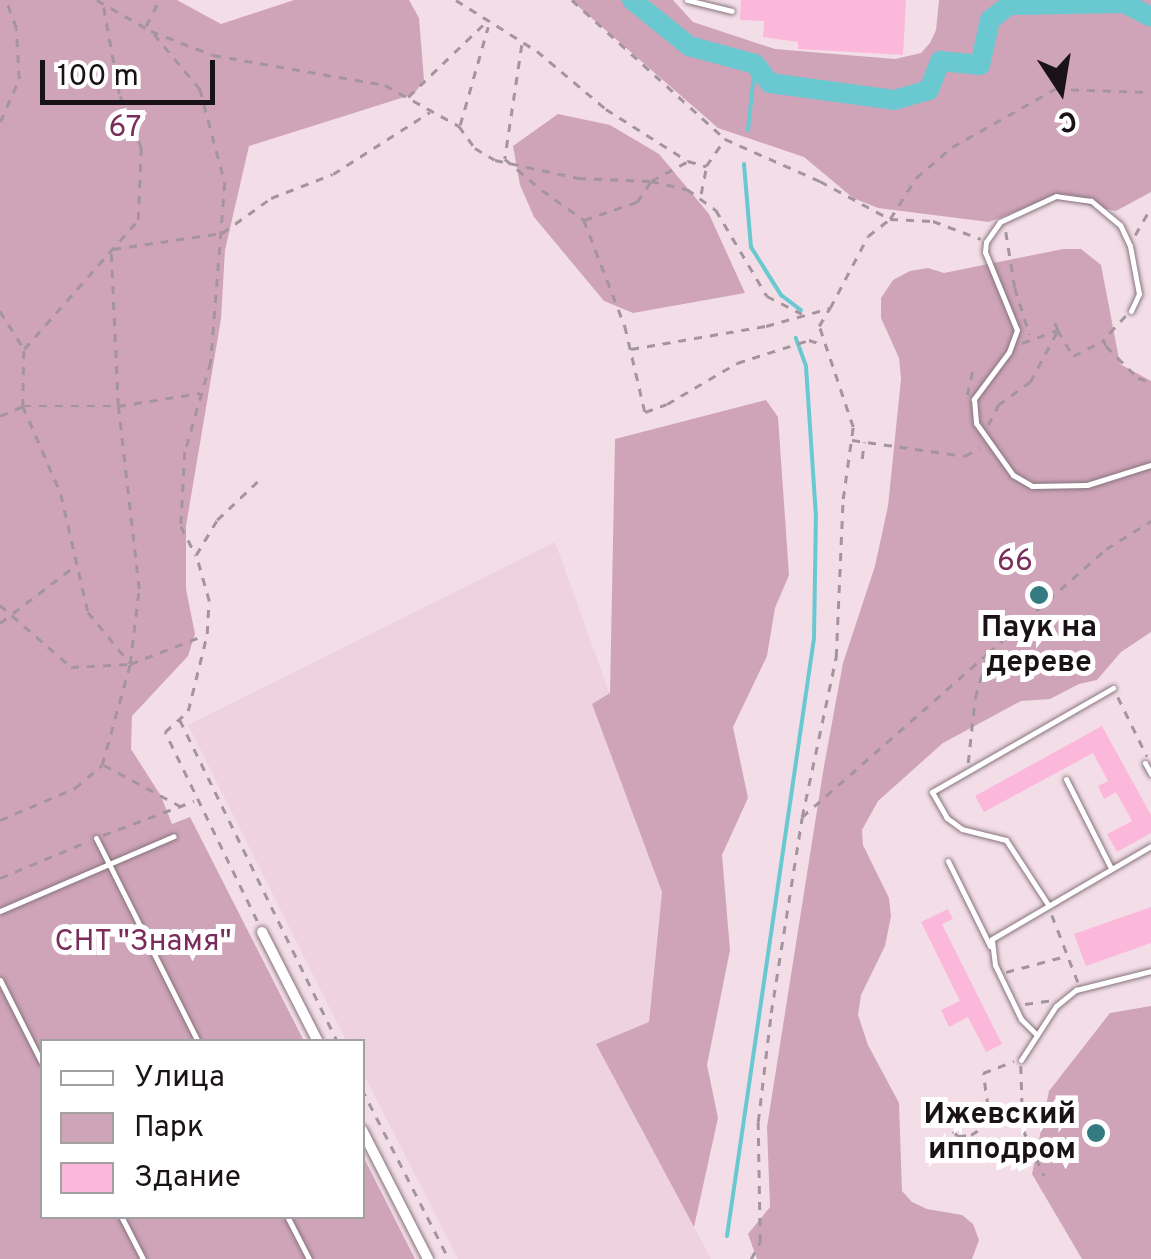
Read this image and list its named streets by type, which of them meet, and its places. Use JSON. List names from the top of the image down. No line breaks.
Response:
{"parks":["67","66","СНТ \"Знамя\""],"places":["Паук на дереве","Ижевский ипподром"],"legend":["Улица","Парк","Здание"],"scale_bar":"100 m","north":"bottom"}
